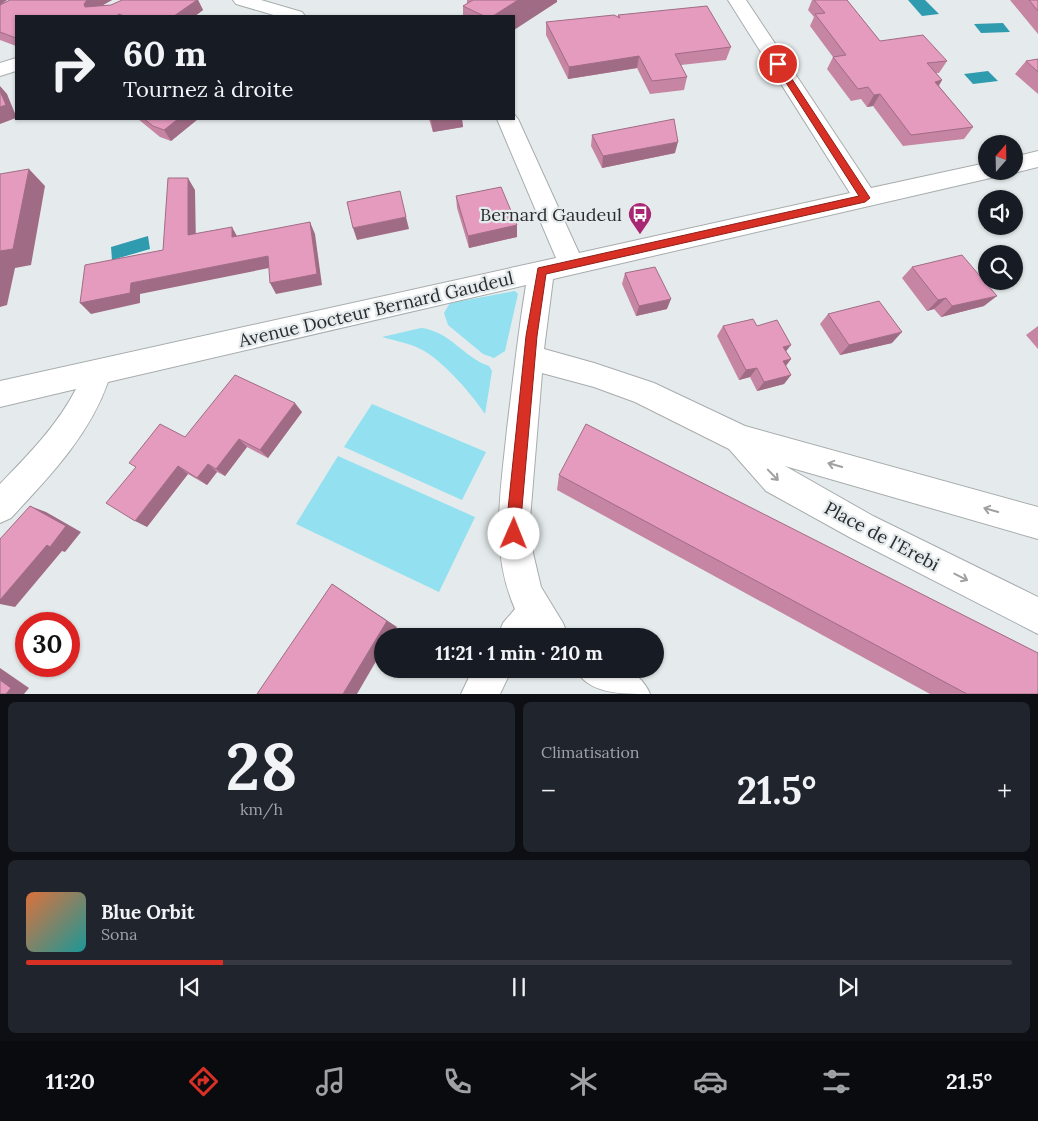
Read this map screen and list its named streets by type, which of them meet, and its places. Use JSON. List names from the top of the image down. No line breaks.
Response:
{"streets":{"street":["Avenue Docteur Bernard Gaudeul","Place de l'Erebi"]},"places":{"bus stop":["Bernard Gaudeul"]},"north":"top","page":{"turn":["60 m","Tournez à droite"],"limit":"30","trip":"11:21 · 1 min · 210 m","tile":[["28","km/h"],"Climatisation"],"heat":["−","21.5°","+"],"song":["Blue Orbit","Sona"],"tabs":["11:20","21.5°"]}}
